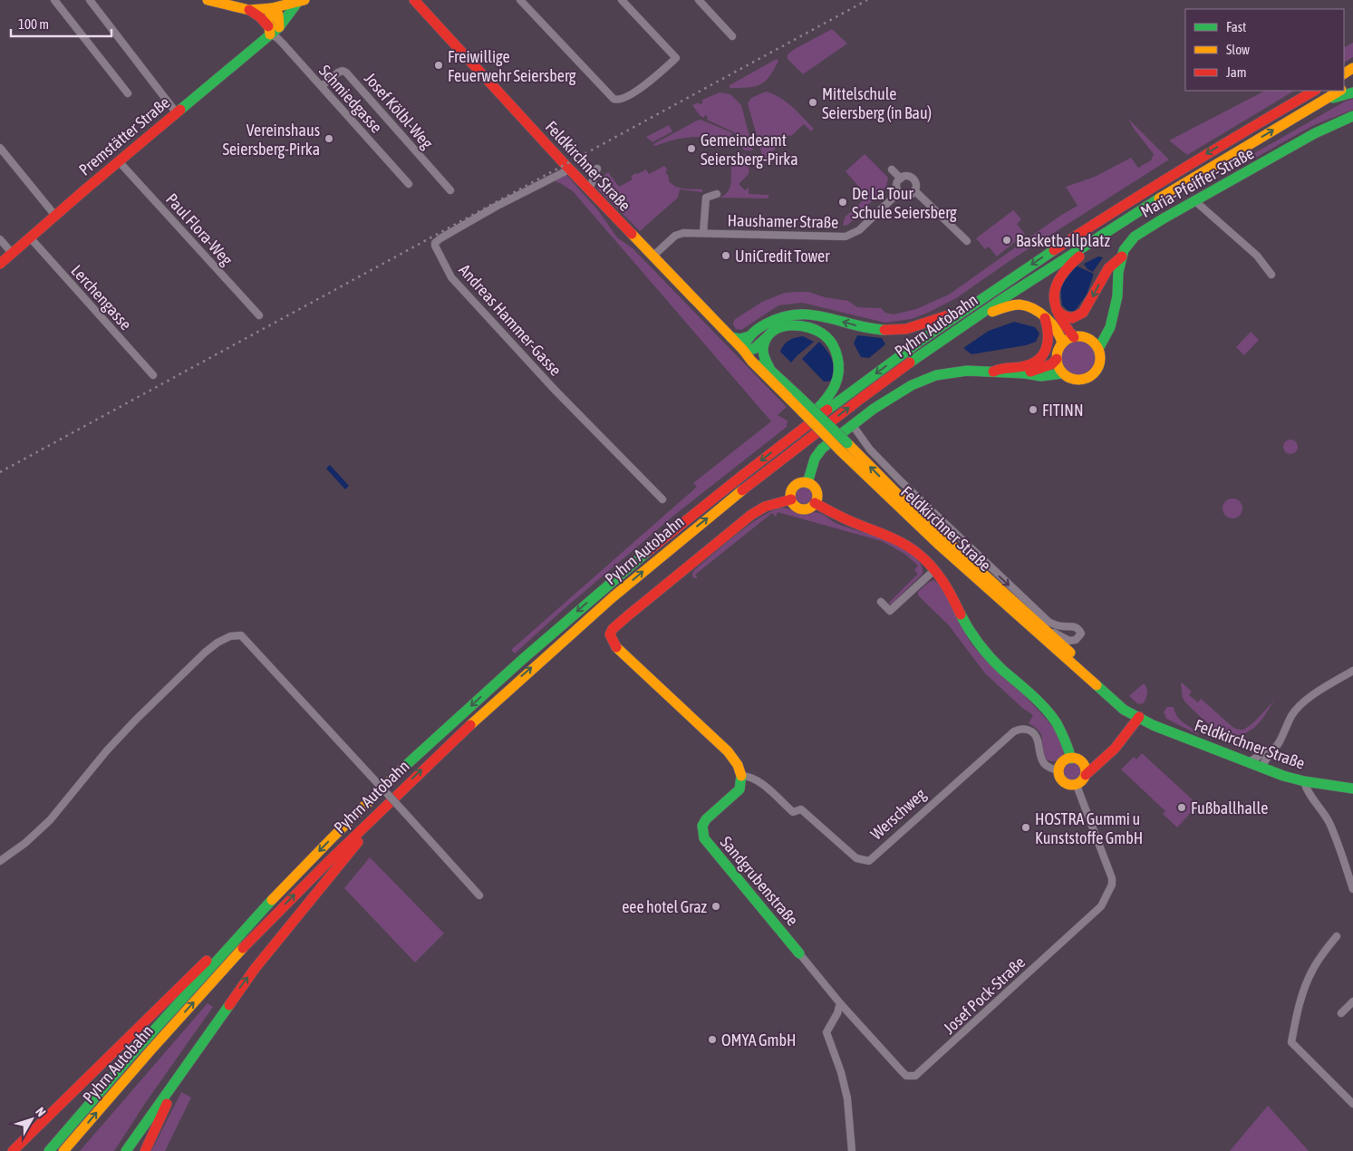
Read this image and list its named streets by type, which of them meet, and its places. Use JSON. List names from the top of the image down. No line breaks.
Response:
{"streets":{"main road":["Premstätter Straße","Feldkirchner Straße","Maria-Pfeiffer-Straße","Pyhrn Autobahn","Sandgrubenstraße"],"street":["Schmiedgasse","Josef Kölbl-Weg","Haushamer Straße","Paul Flora-Weg","Lerchengasse","Andreas Hammer-Gasse","Werschweg","Josef Pock-Straße"]},"crossings":[["Schmiedgasse","Josef Kölbl-Weg"],["Schmiedgasse","Premstätter Straße"],["Premstätter Straße","Paul Flora-Weg"],["Premstätter Straße","Lerchengasse"],["Feldkirchner Straße","Haushamer Straße"],["Feldkirchner Straße","Andreas Hammer-Gasse"],["Werschweg","Sandgrubenstraße"],["Werschweg","Josef Pock-Straße"],["Sandgrubenstraße","Josef Pock-Straße"]],"places":["Freiwillige Feuerwehr Seiersberg","Mittelschule Seiersberg (in Bau)","Vereinshaus Seiersberg-Pirka","Gemeindeamt Seiersberg-Pirka","De La Tour Schule Seiersberg","Basketballplatz","UniCredit Tower","FITINN","Fußballhalle","HOSTRA Gummi u Kunststoffe GmbH","eee hotel Graz","OMYA GmbH"],"legend":["Fast","Slow","Jam"],"scale_bar":"100 m","north":"top right"}
